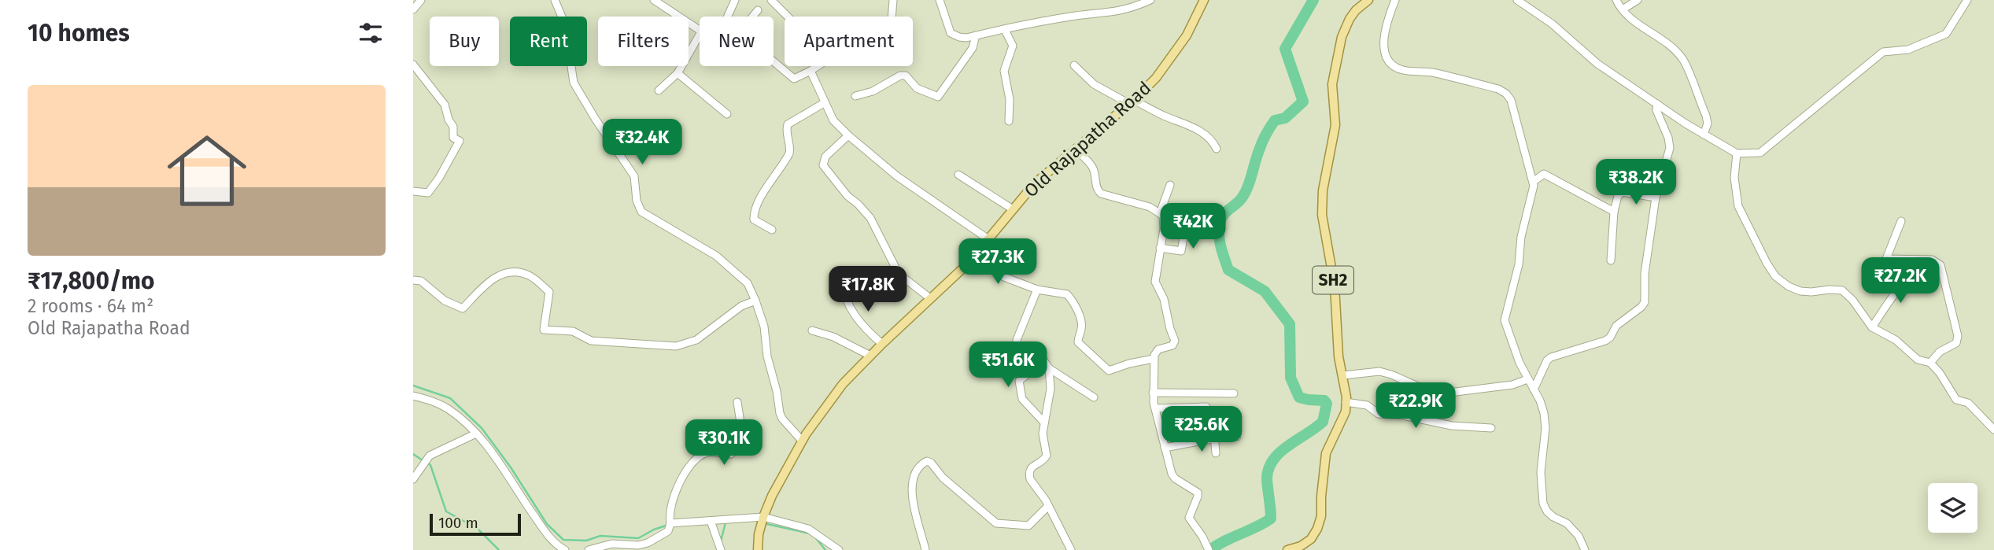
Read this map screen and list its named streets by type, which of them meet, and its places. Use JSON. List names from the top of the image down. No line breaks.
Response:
{"streets":{"main road":["Old Rajapatha Road","SH2"]},"scale_bar":"100 m","page":{"heading":"10 homes","chip":["Buy","Rent","Filters","New","Apartment"],"list":[{"name":"₹17,800/mo","note":"2 rooms · 64 m² · Old Rajapatha Road"}],"price":["₹32.4K","₹38.2K","₹42K","₹27.3K","₹27.2K","₹17.8K","₹51.6K","₹22.9K","₹25.6K","₹30.1K"],"scale":"100 m"}}
